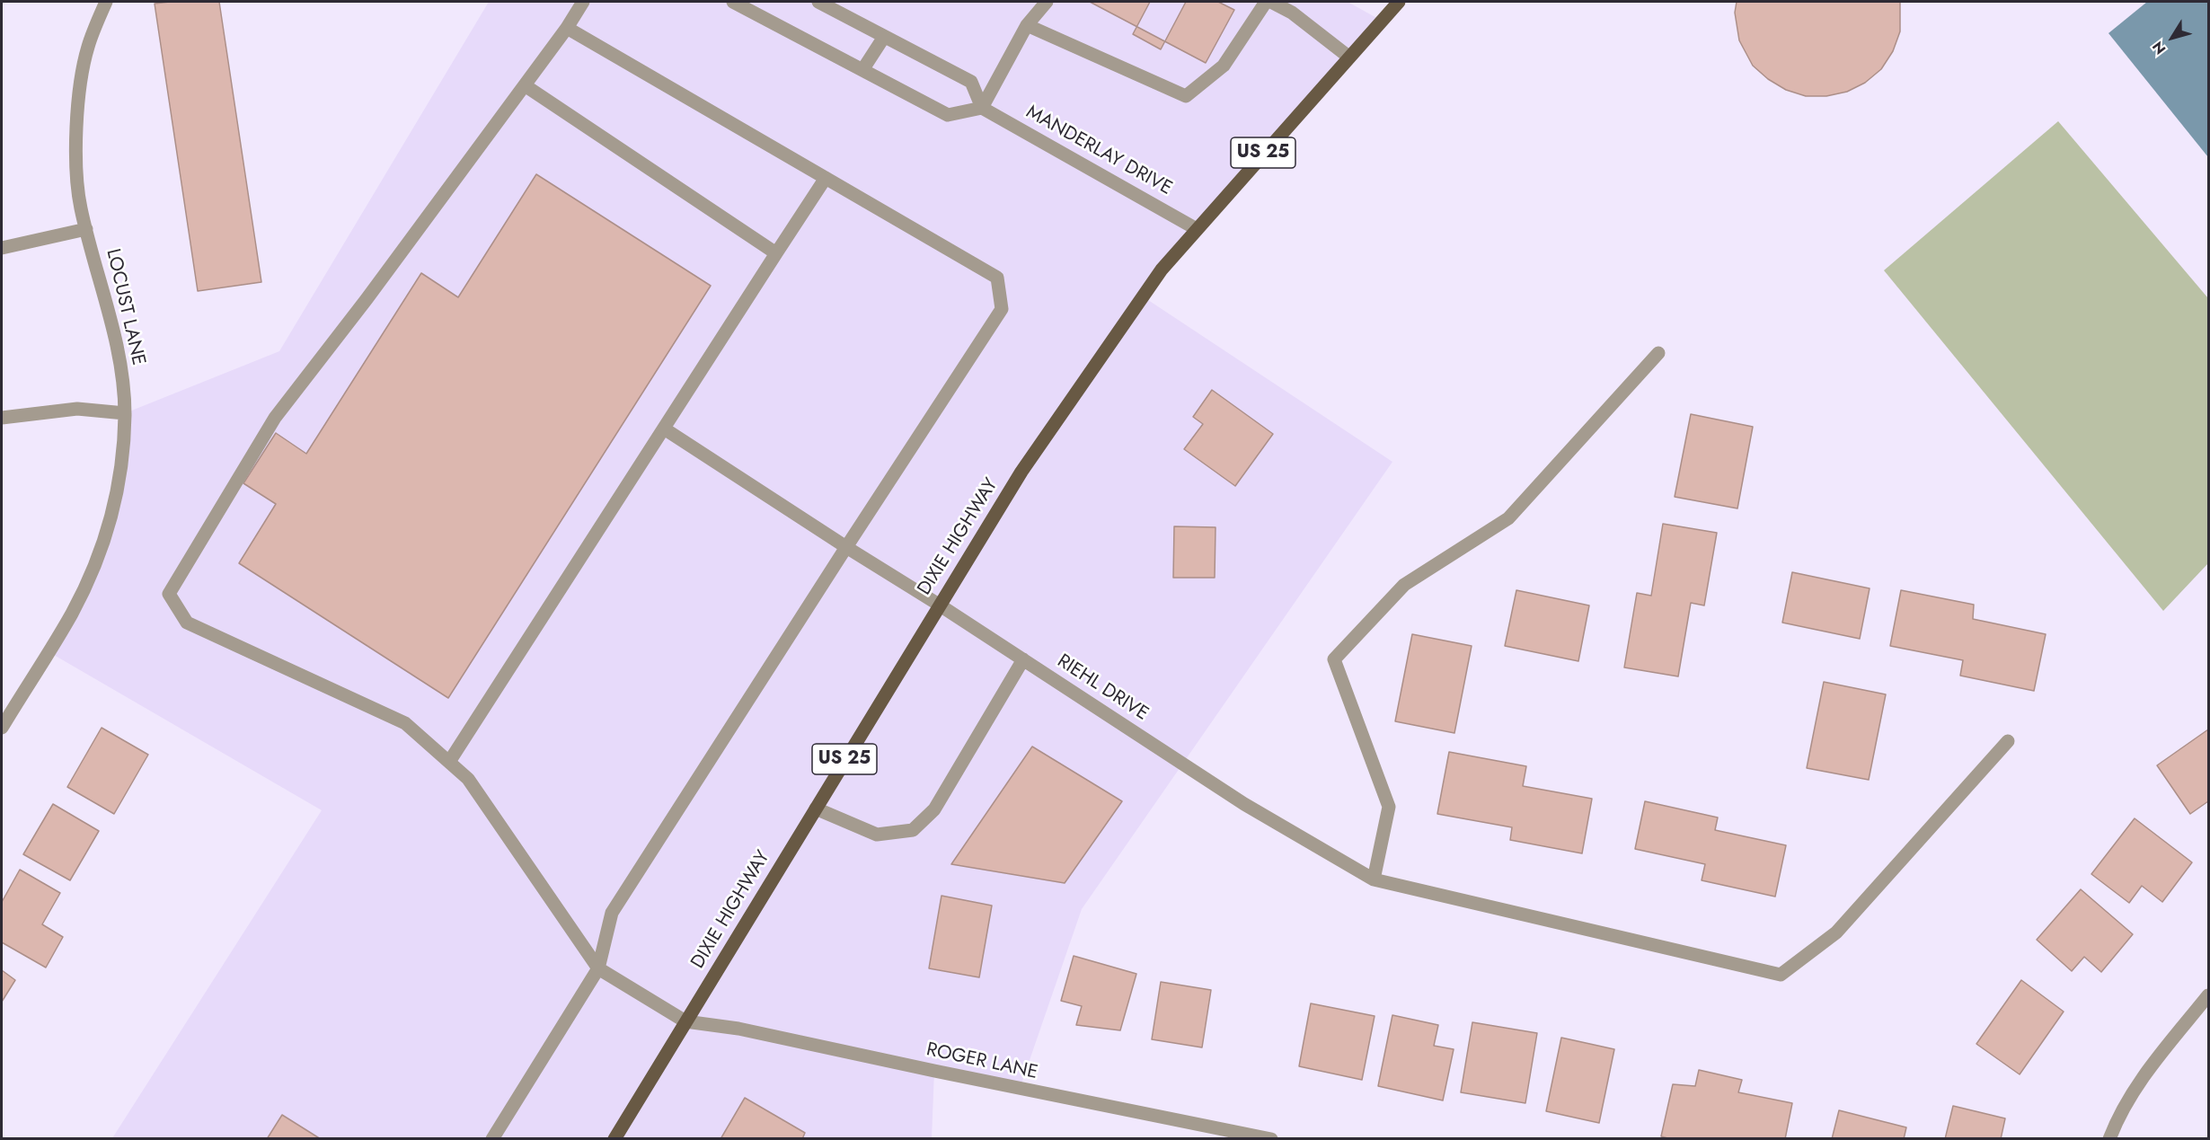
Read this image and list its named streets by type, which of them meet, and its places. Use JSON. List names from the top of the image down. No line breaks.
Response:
{"streets":{"main road":["US 25","DIXIE HIGHWAY"],"street":["MANDERLAY DRIVE","LOCUST LANE","RIEHL DRIVE","ROGER LANE"]},"crossings":[["MANDERLAY DRIVE","DIXIE HIGHWAY"],["DIXIE HIGHWAY","RIEHL DRIVE"],["DIXIE HIGHWAY","ROGER LANE"]],"north":"bottom left"}
